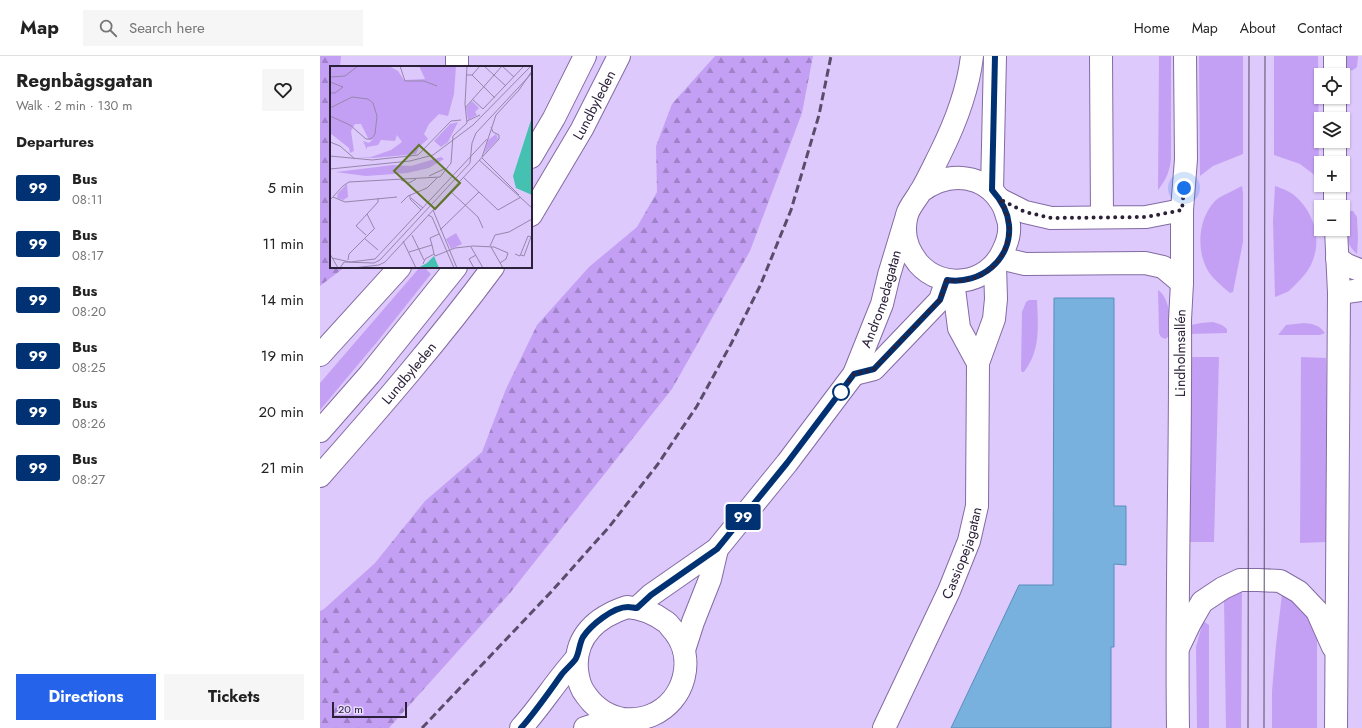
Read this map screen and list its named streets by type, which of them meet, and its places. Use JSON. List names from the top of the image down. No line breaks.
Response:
{"streets":{"main road":["Lundbyleden","Andromedagatan","Lindholmsallén","Cassiopejagatan"]},"crossings":[["Andromedagatan","Cassiopejagatan"]],"lines":["bus line 99"],"scale_bar":"20 m","page":{"header":"Map","search":"Search here","nav":["Home","Map","About","Contact"],"heading":[["Regnbågsgatan","Walk · 2 min · 130 m"],"Departures"],"on_map":"99","map_buttons":["+","−"],"list":[{"mark":"99","name":"Bus","note":"08:11","value":"5 min"},{"mark":"99","name":"Bus","note":"08:17","value":"11 min"},{"mark":"99","name":"Bus","note":"08:20","value":"14 min"},{"mark":"99","name":"Bus","note":"08:25","value":"19 min"},{"mark":"99","name":"Bus","note":"08:26","value":"20 min"},{"mark":"99","name":"Bus","note":"08:27","value":"21 min"}],"buttons":["Directions","Tickets"],"scale":"20 m"}}
